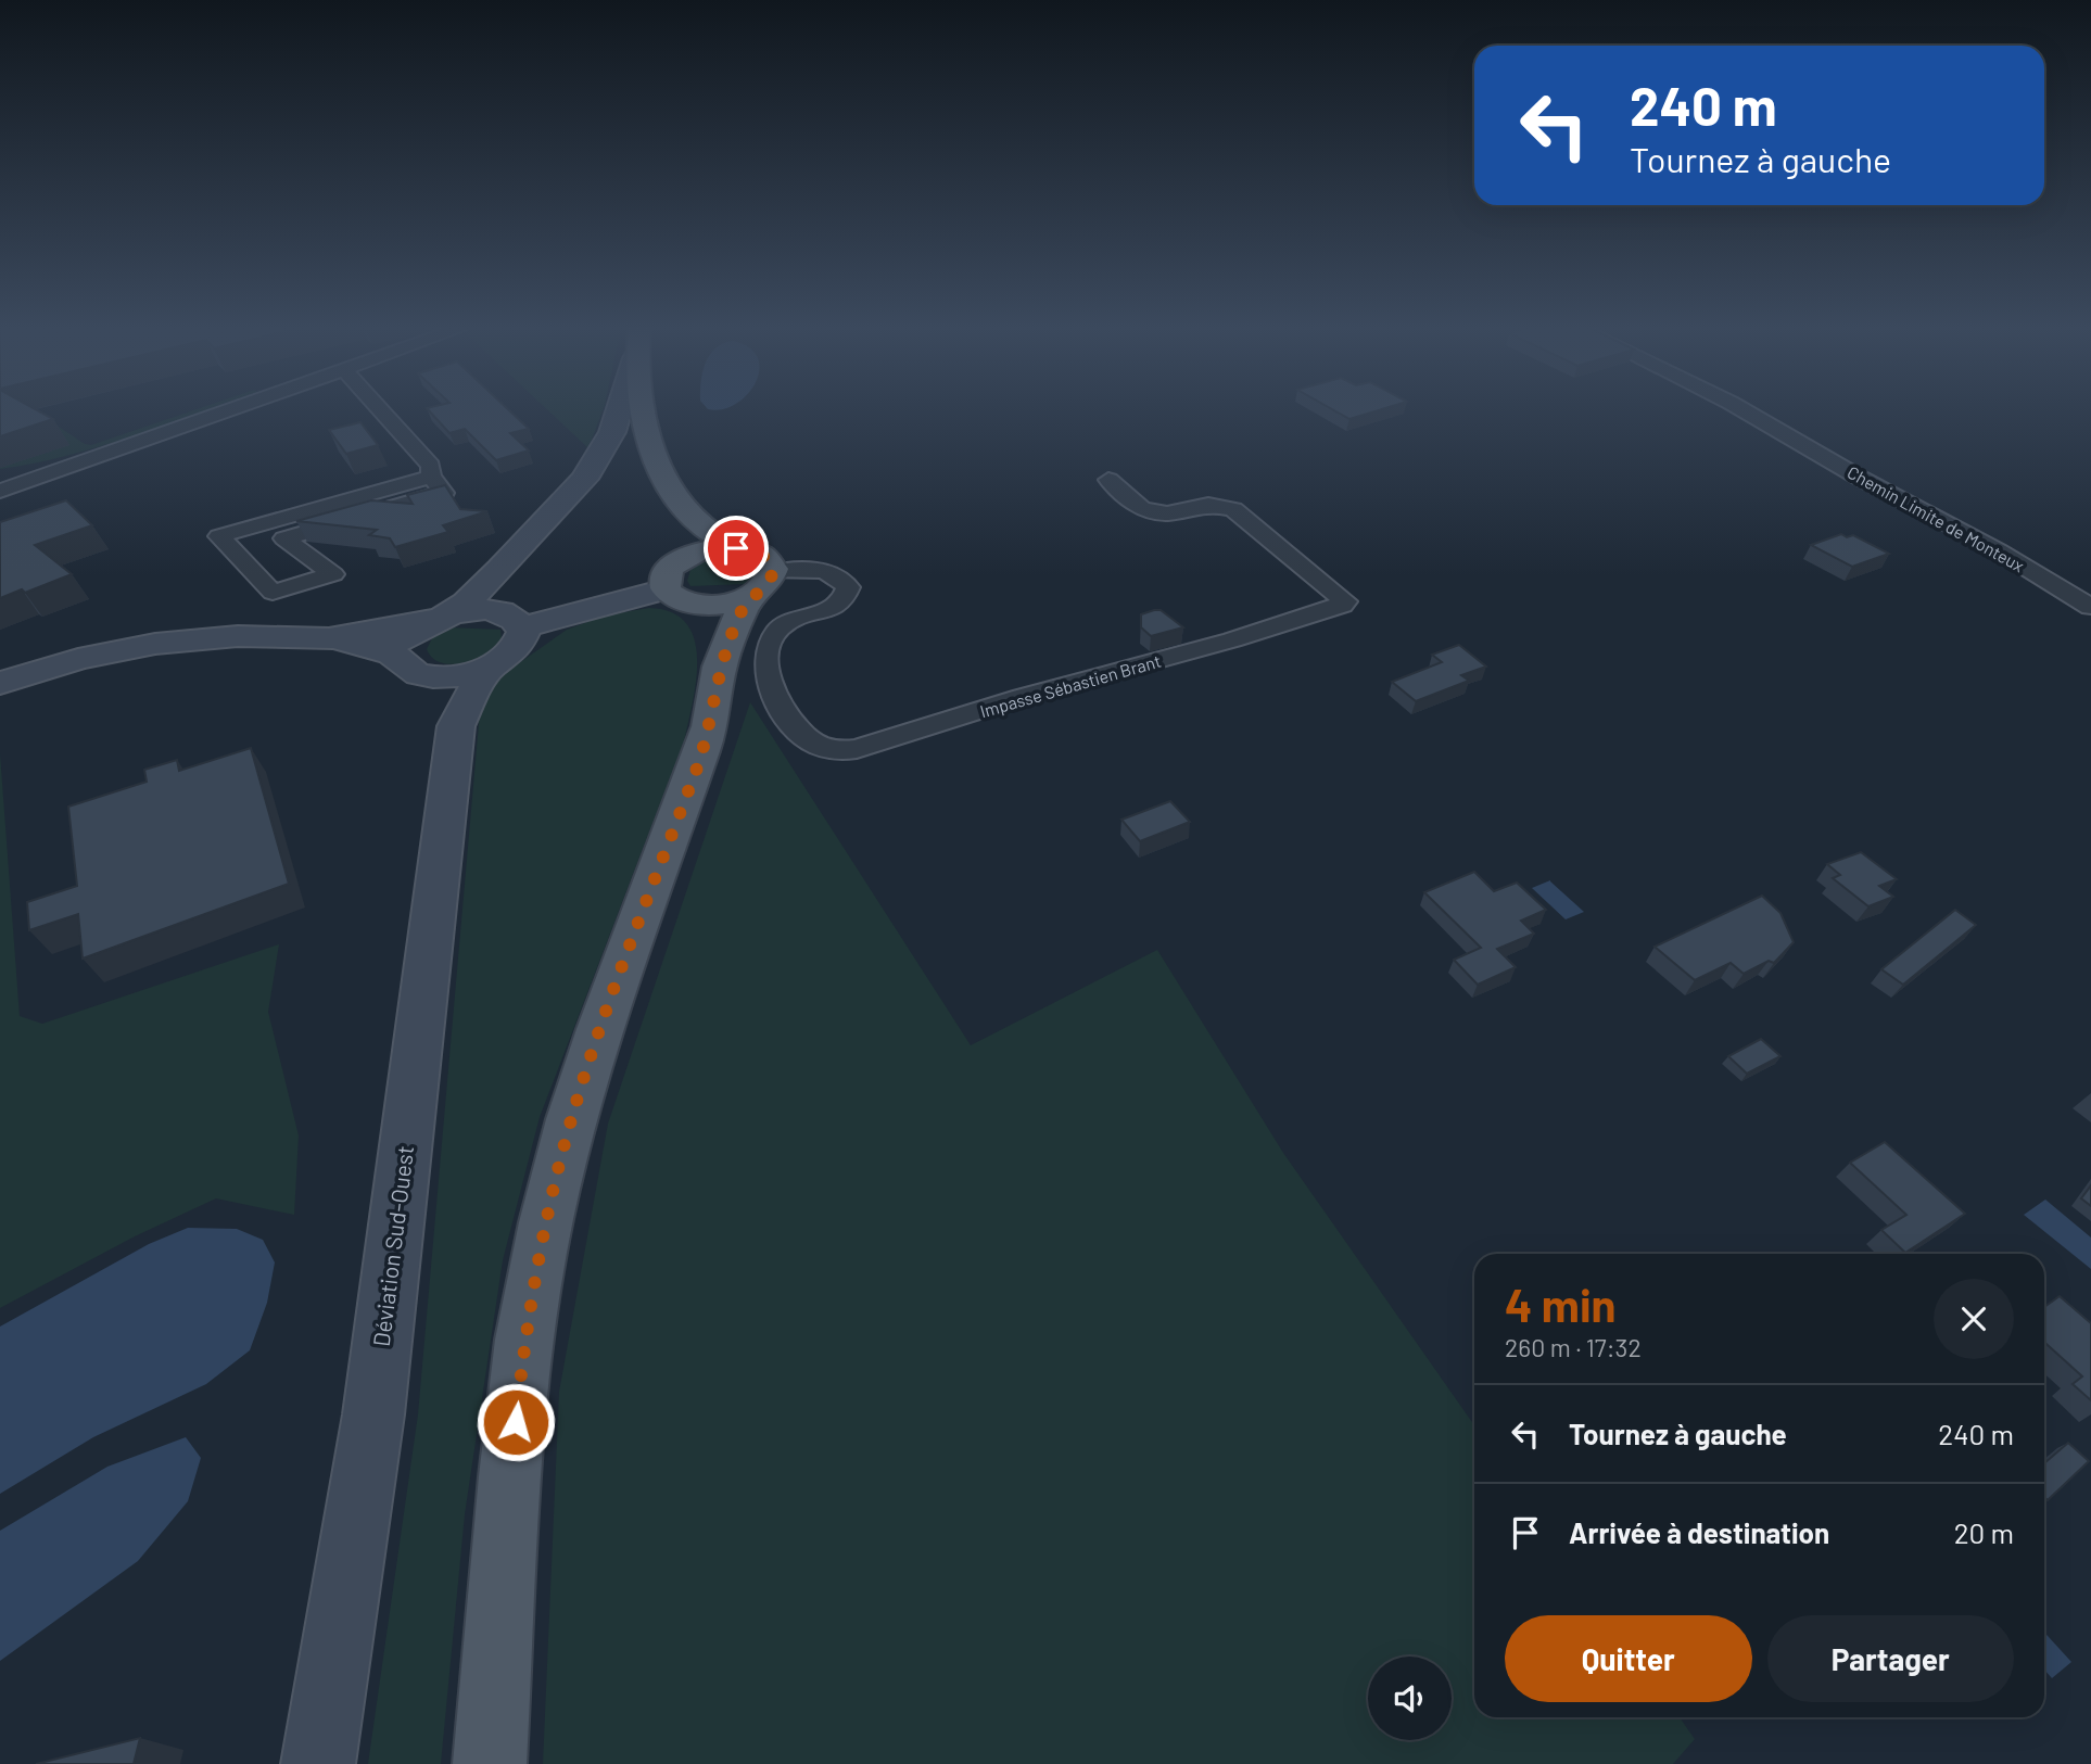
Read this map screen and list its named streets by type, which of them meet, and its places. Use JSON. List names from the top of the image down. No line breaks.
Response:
{"streets":{"main road":["Déviation Sud-Ouest"],"street":["Chemin Limite de Monteux","Impasse Sébastien Brant"]},"page":{"turn":["240 m","Tournez à gauche"],"heading":["4 min","260 m · 17:32"],"list":[{"name":"Tournez à gauche","value":"240 m"},{"name":"Arrivée à destination","value":"20 m"}],"buttons":["Quitter","Partager"]}}
